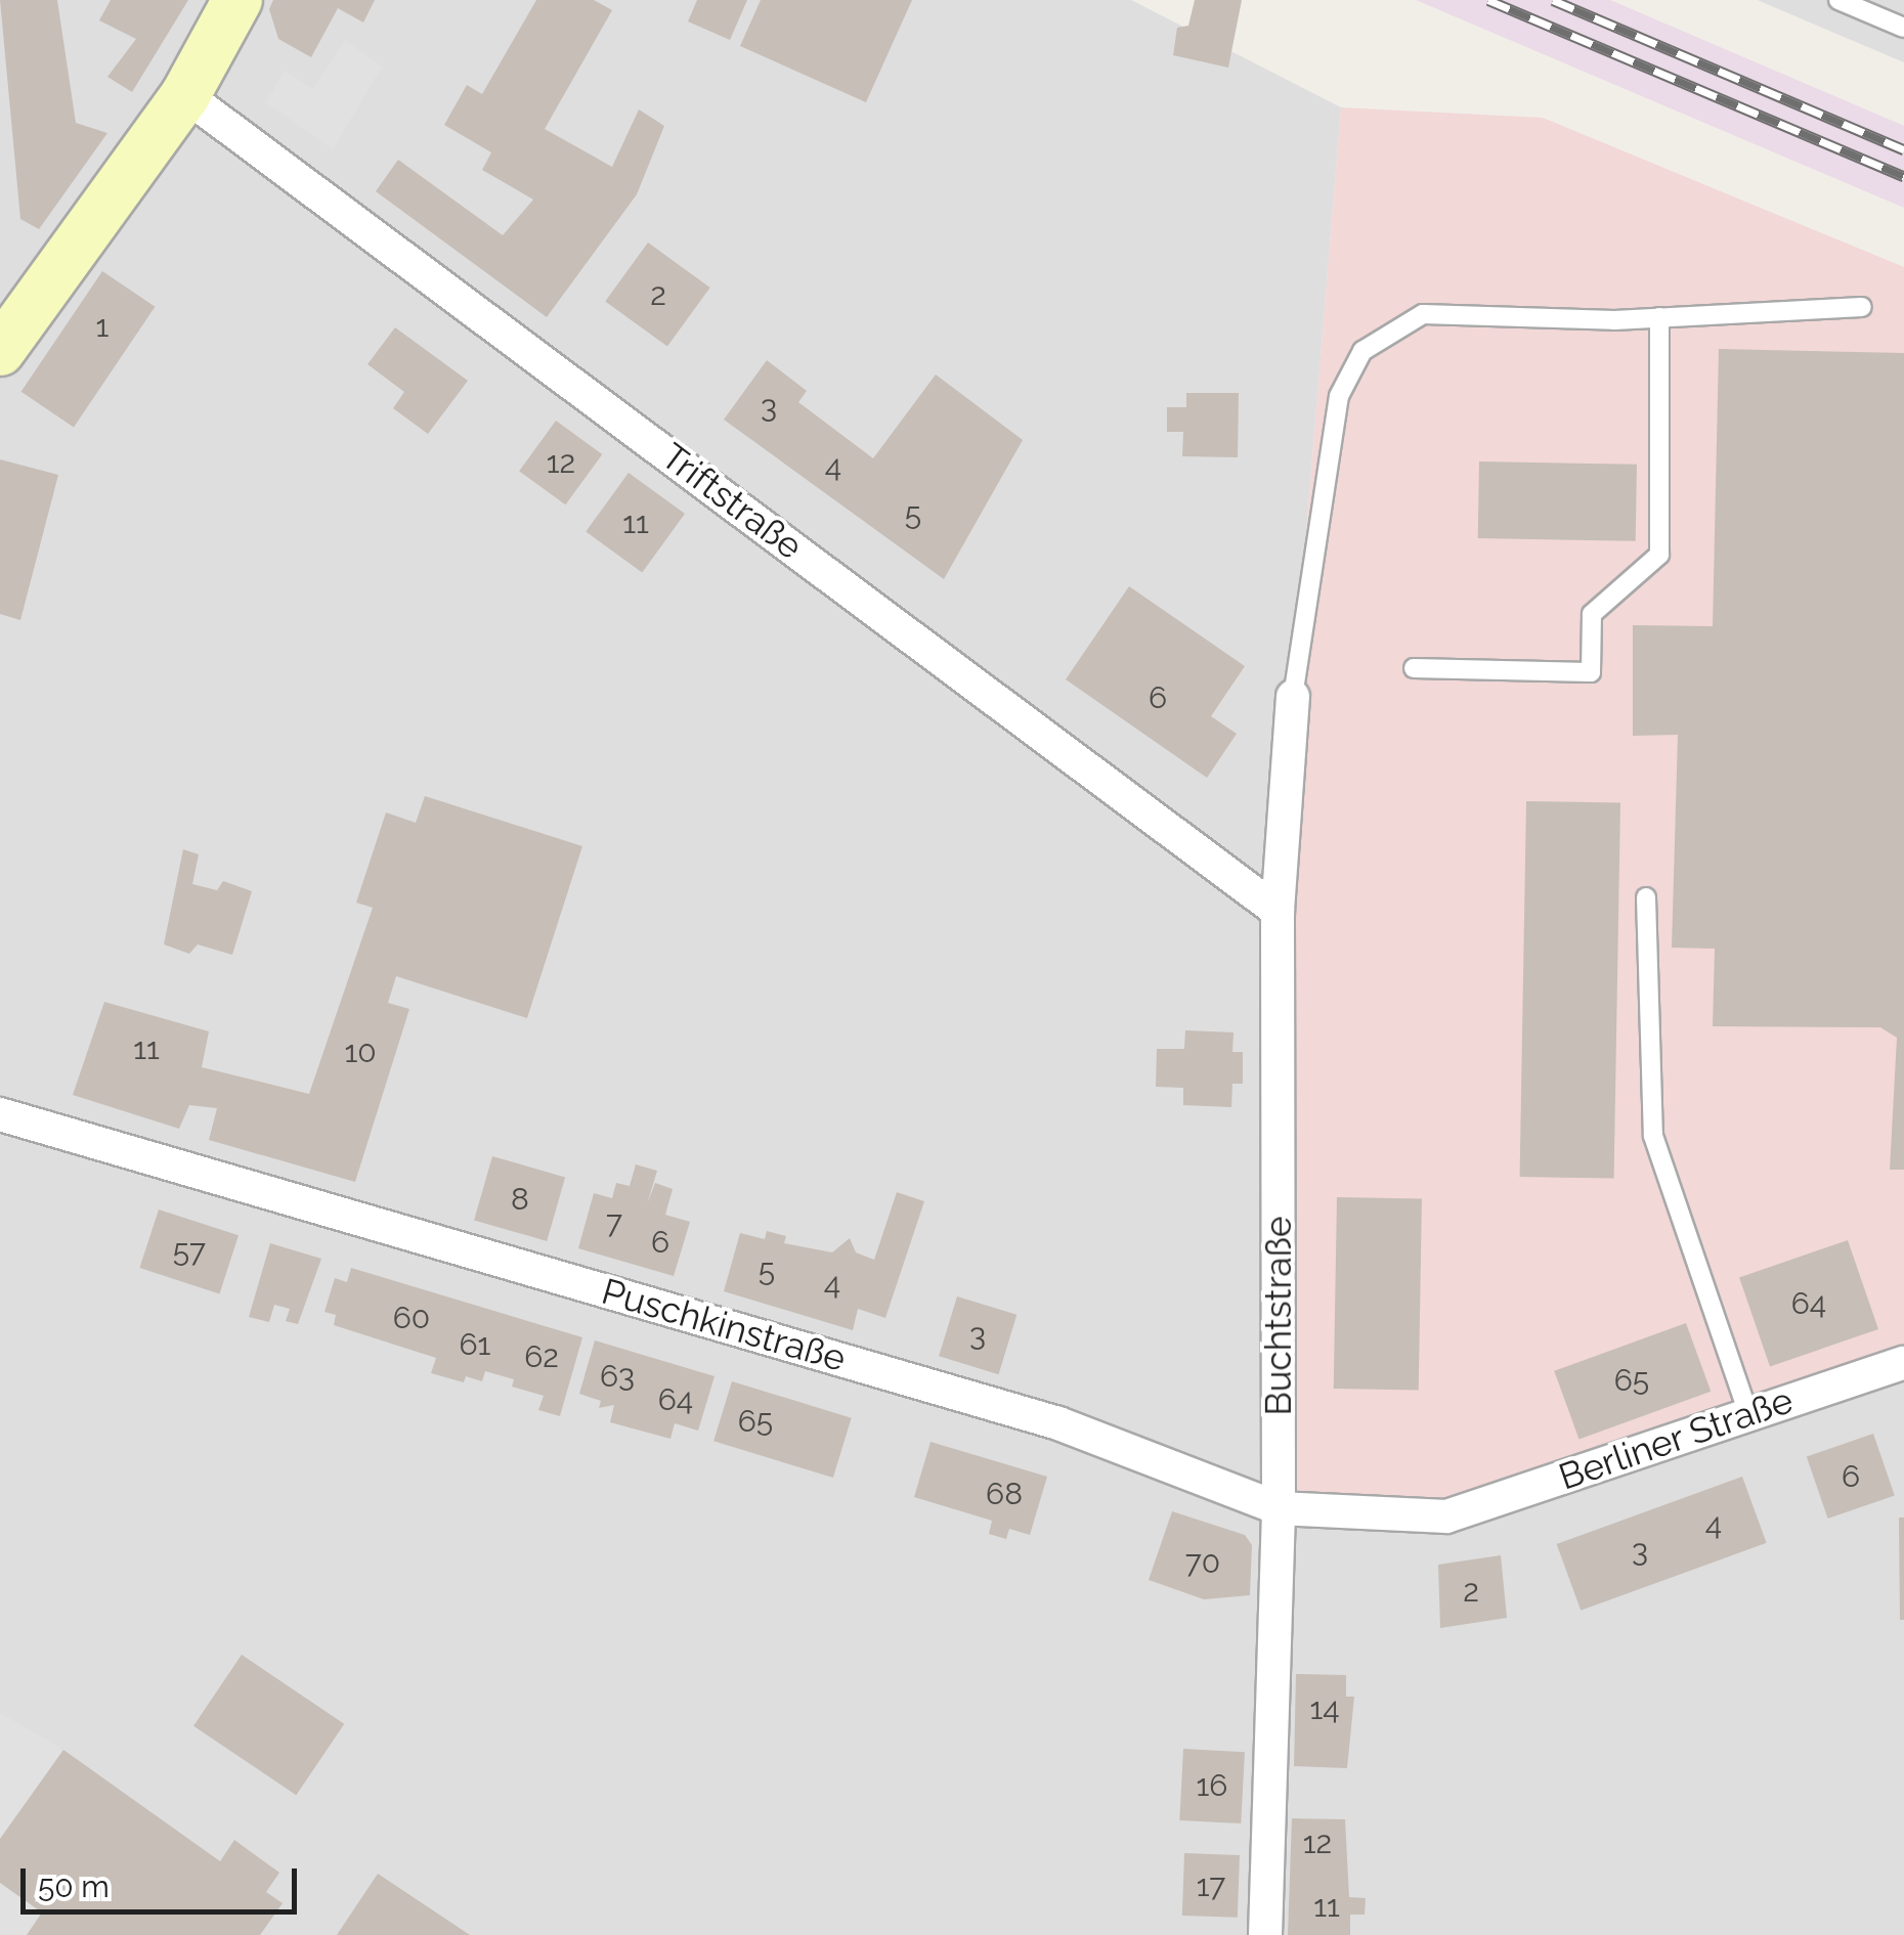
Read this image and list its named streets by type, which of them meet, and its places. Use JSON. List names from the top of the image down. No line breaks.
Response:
{"streets":{"street":["Triftstraße","Buchtstraße","Puschkinstraße","Berliner Straße"]},"crossings":[["Triftstraße","Buchtstraße"],["Buchtstraße","Puschkinstraße"],["Puschkinstraße","Berliner Straße"]],"house_numbers":["2","1","3","12","4","5","11","6","11","10","8","7","6","57","5","4","64","60","3","61","62","63","65","64","65","6","68","4","3","70","2","14","16","12","17","11"],"scale_bar":"50 m"}
